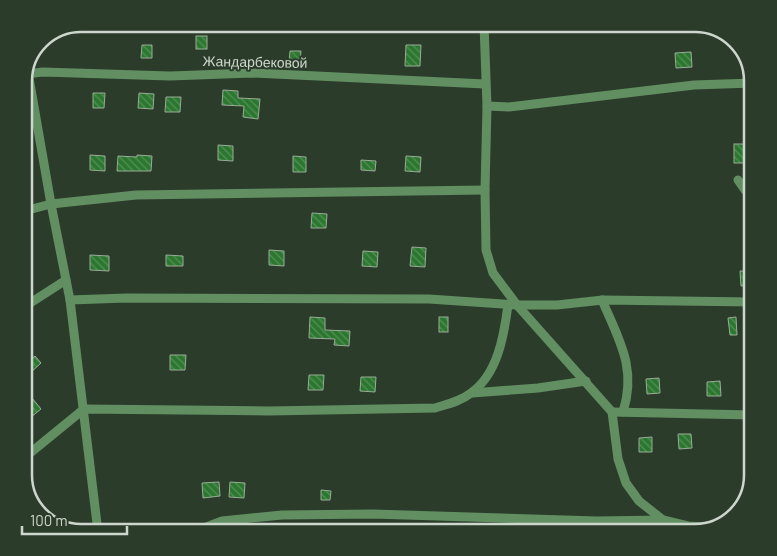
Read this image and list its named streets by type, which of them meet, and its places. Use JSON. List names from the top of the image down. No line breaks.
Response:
{"streets":{"street":["Жандарбековой"]},"scale_bar":"100 m"}
